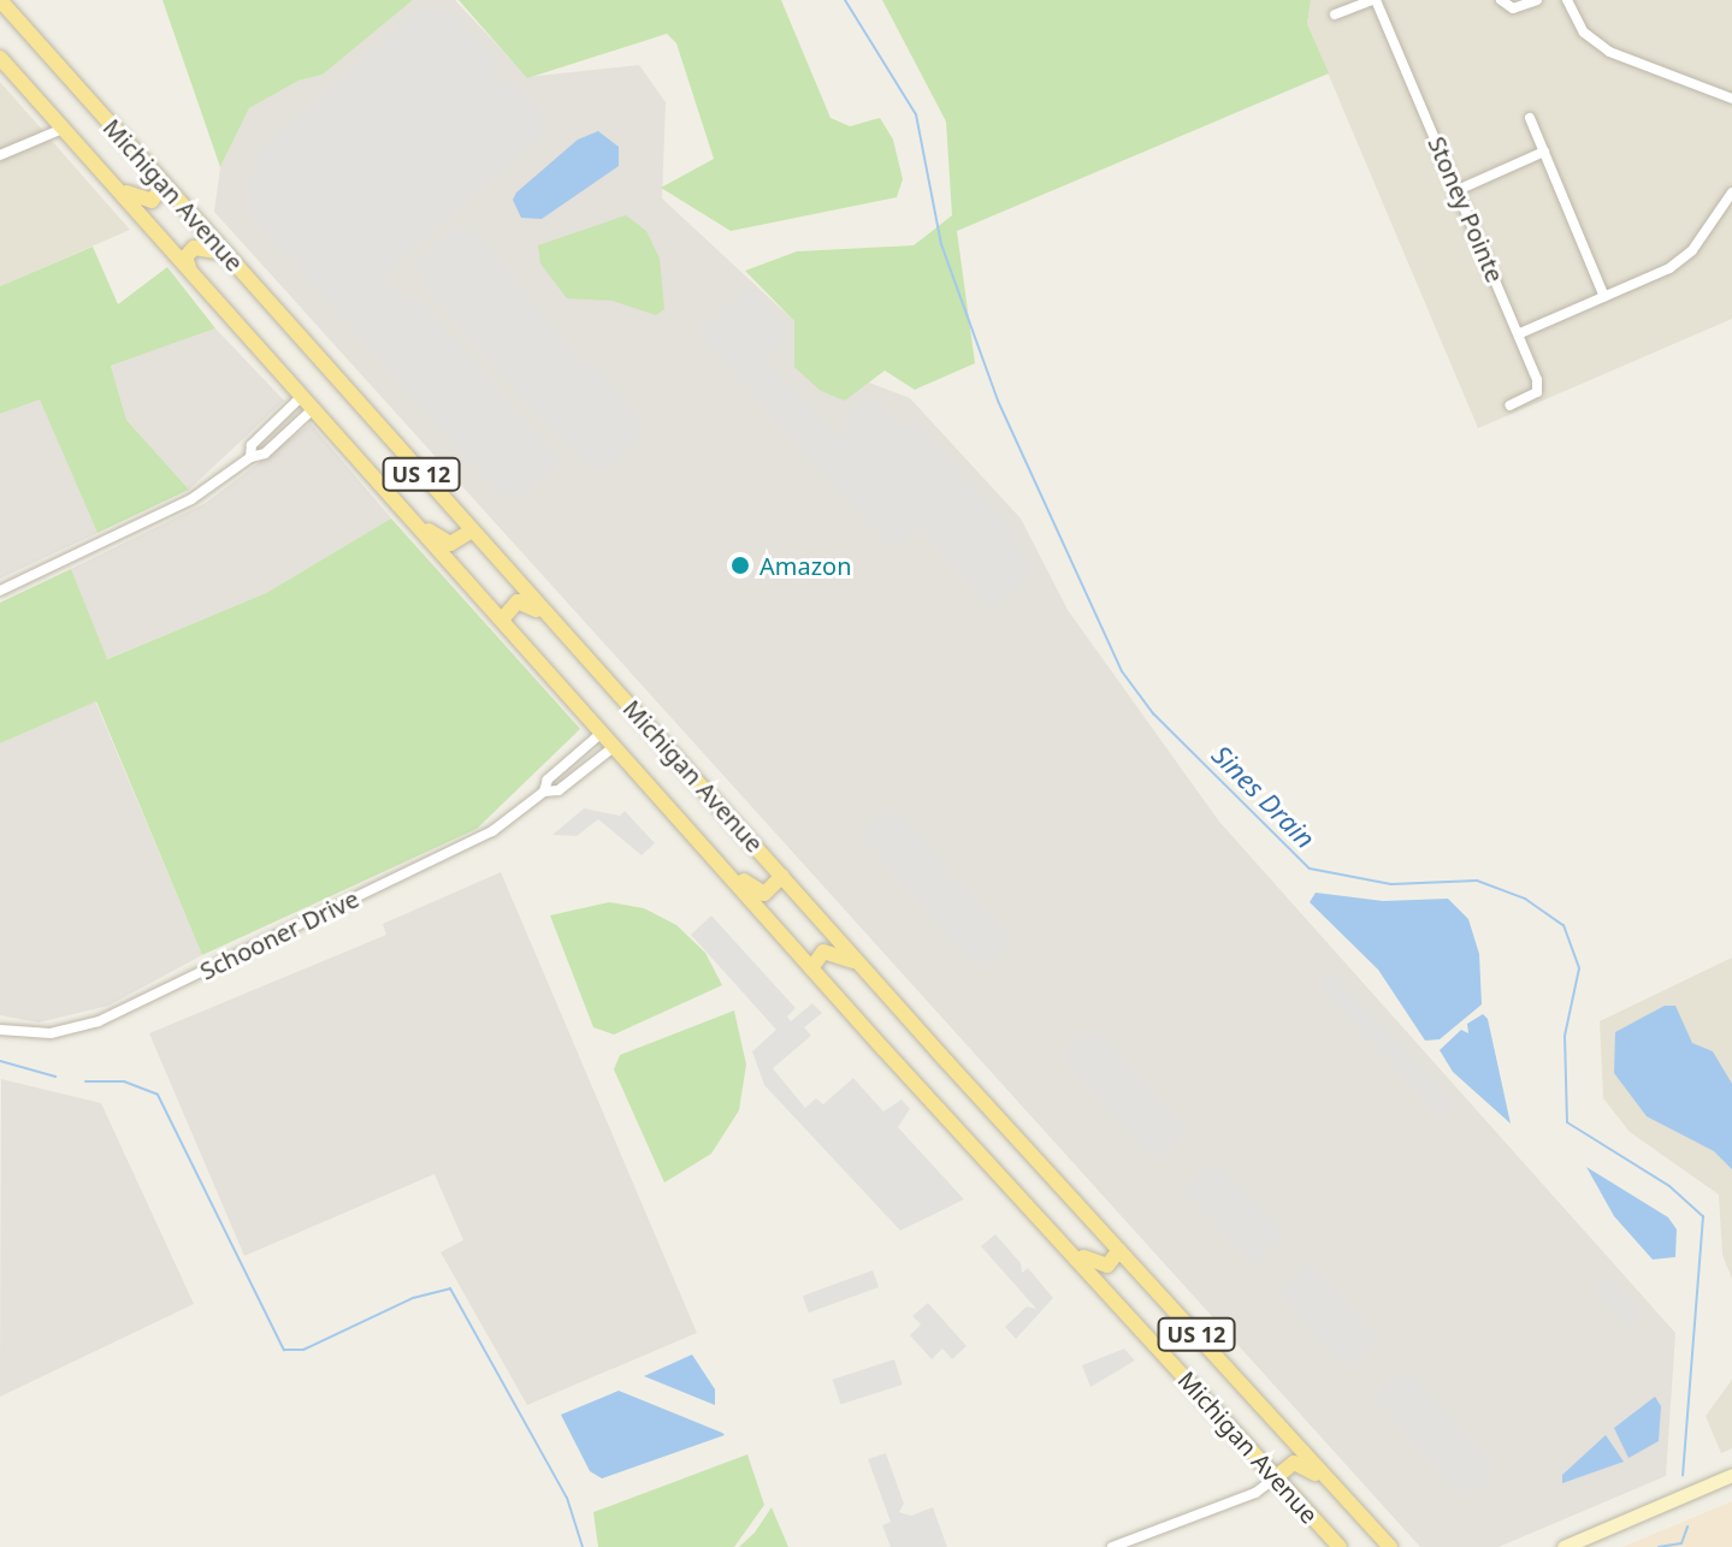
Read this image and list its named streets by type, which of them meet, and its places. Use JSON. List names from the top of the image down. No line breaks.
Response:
{"streets":{"main road":["Michigan Avenue","US 12"],"street":["Stoney Pointe","Schooner Drive"]},"crossings":[["Michigan Avenue","Schooner Drive"]],"water":["Sines Drain"],"places":["Amazon"]}
